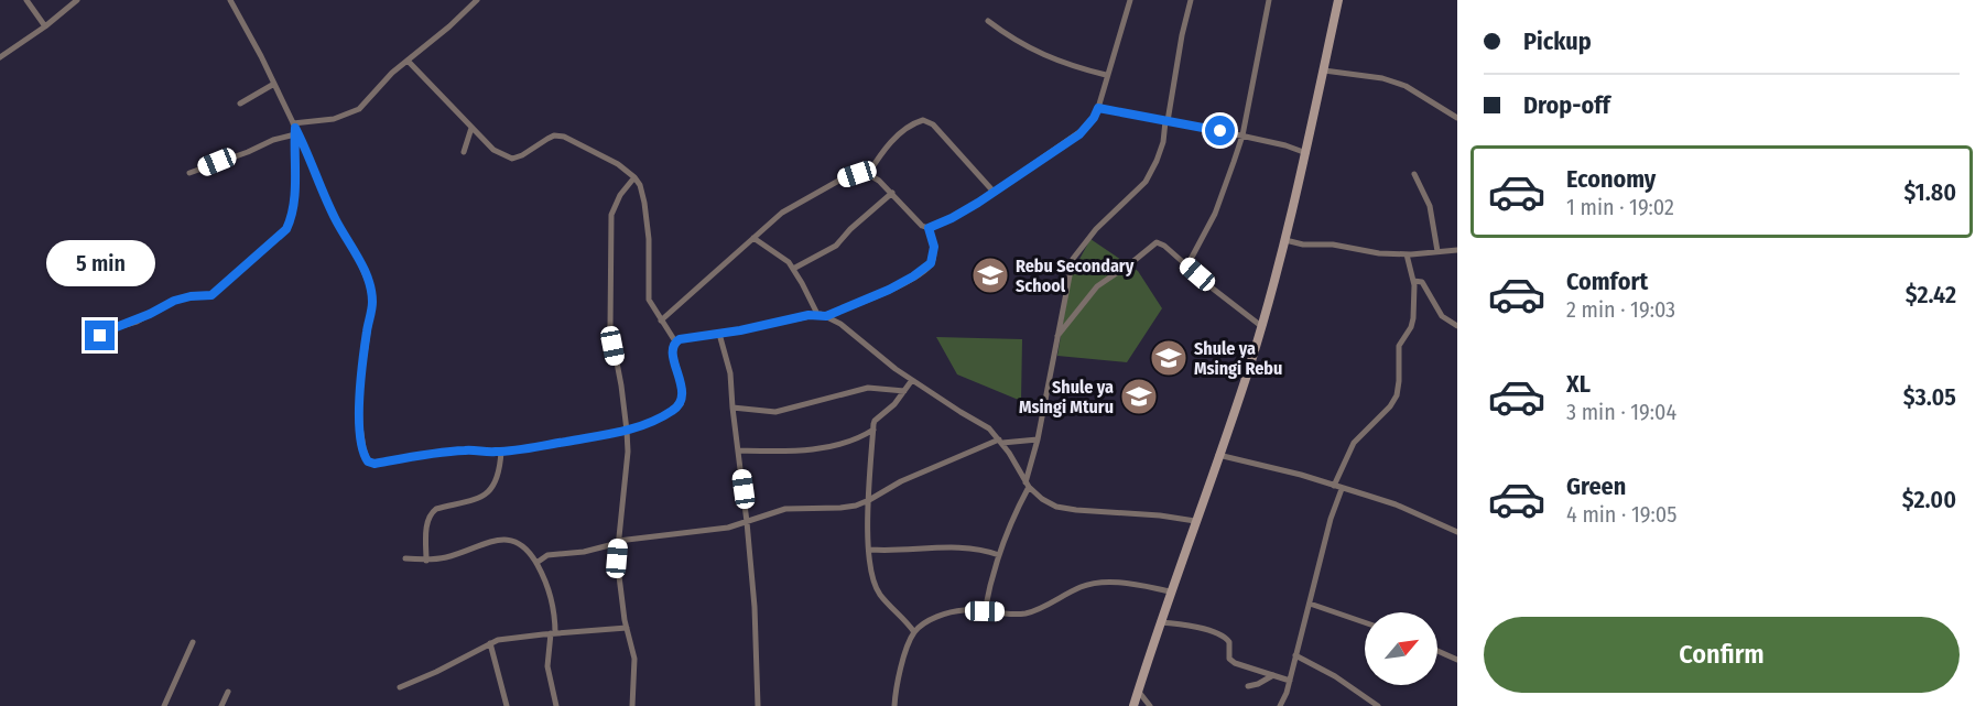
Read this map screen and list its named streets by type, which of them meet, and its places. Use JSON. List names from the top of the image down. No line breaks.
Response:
{"places":{"school or university":["Rebu Secondary School","Shule ya Msingi Rebu","Shule ya Msingi Mturu"]},"north":"top right","page":{"banner":["Pickup","Drop-off"],"list":[{"name":"Economy","note":"1 min · 19:02","value":"$1.80"},{"name":"Comfort","note":"2 min · 19:03","value":"$2.42"},{"name":"XL","note":"3 min · 19:04","value":"$3.05"},{"name":"Green","note":"4 min · 19:05","value":"$2.00"}],"bubble":"5 min","buttons":"Confirm"}}
